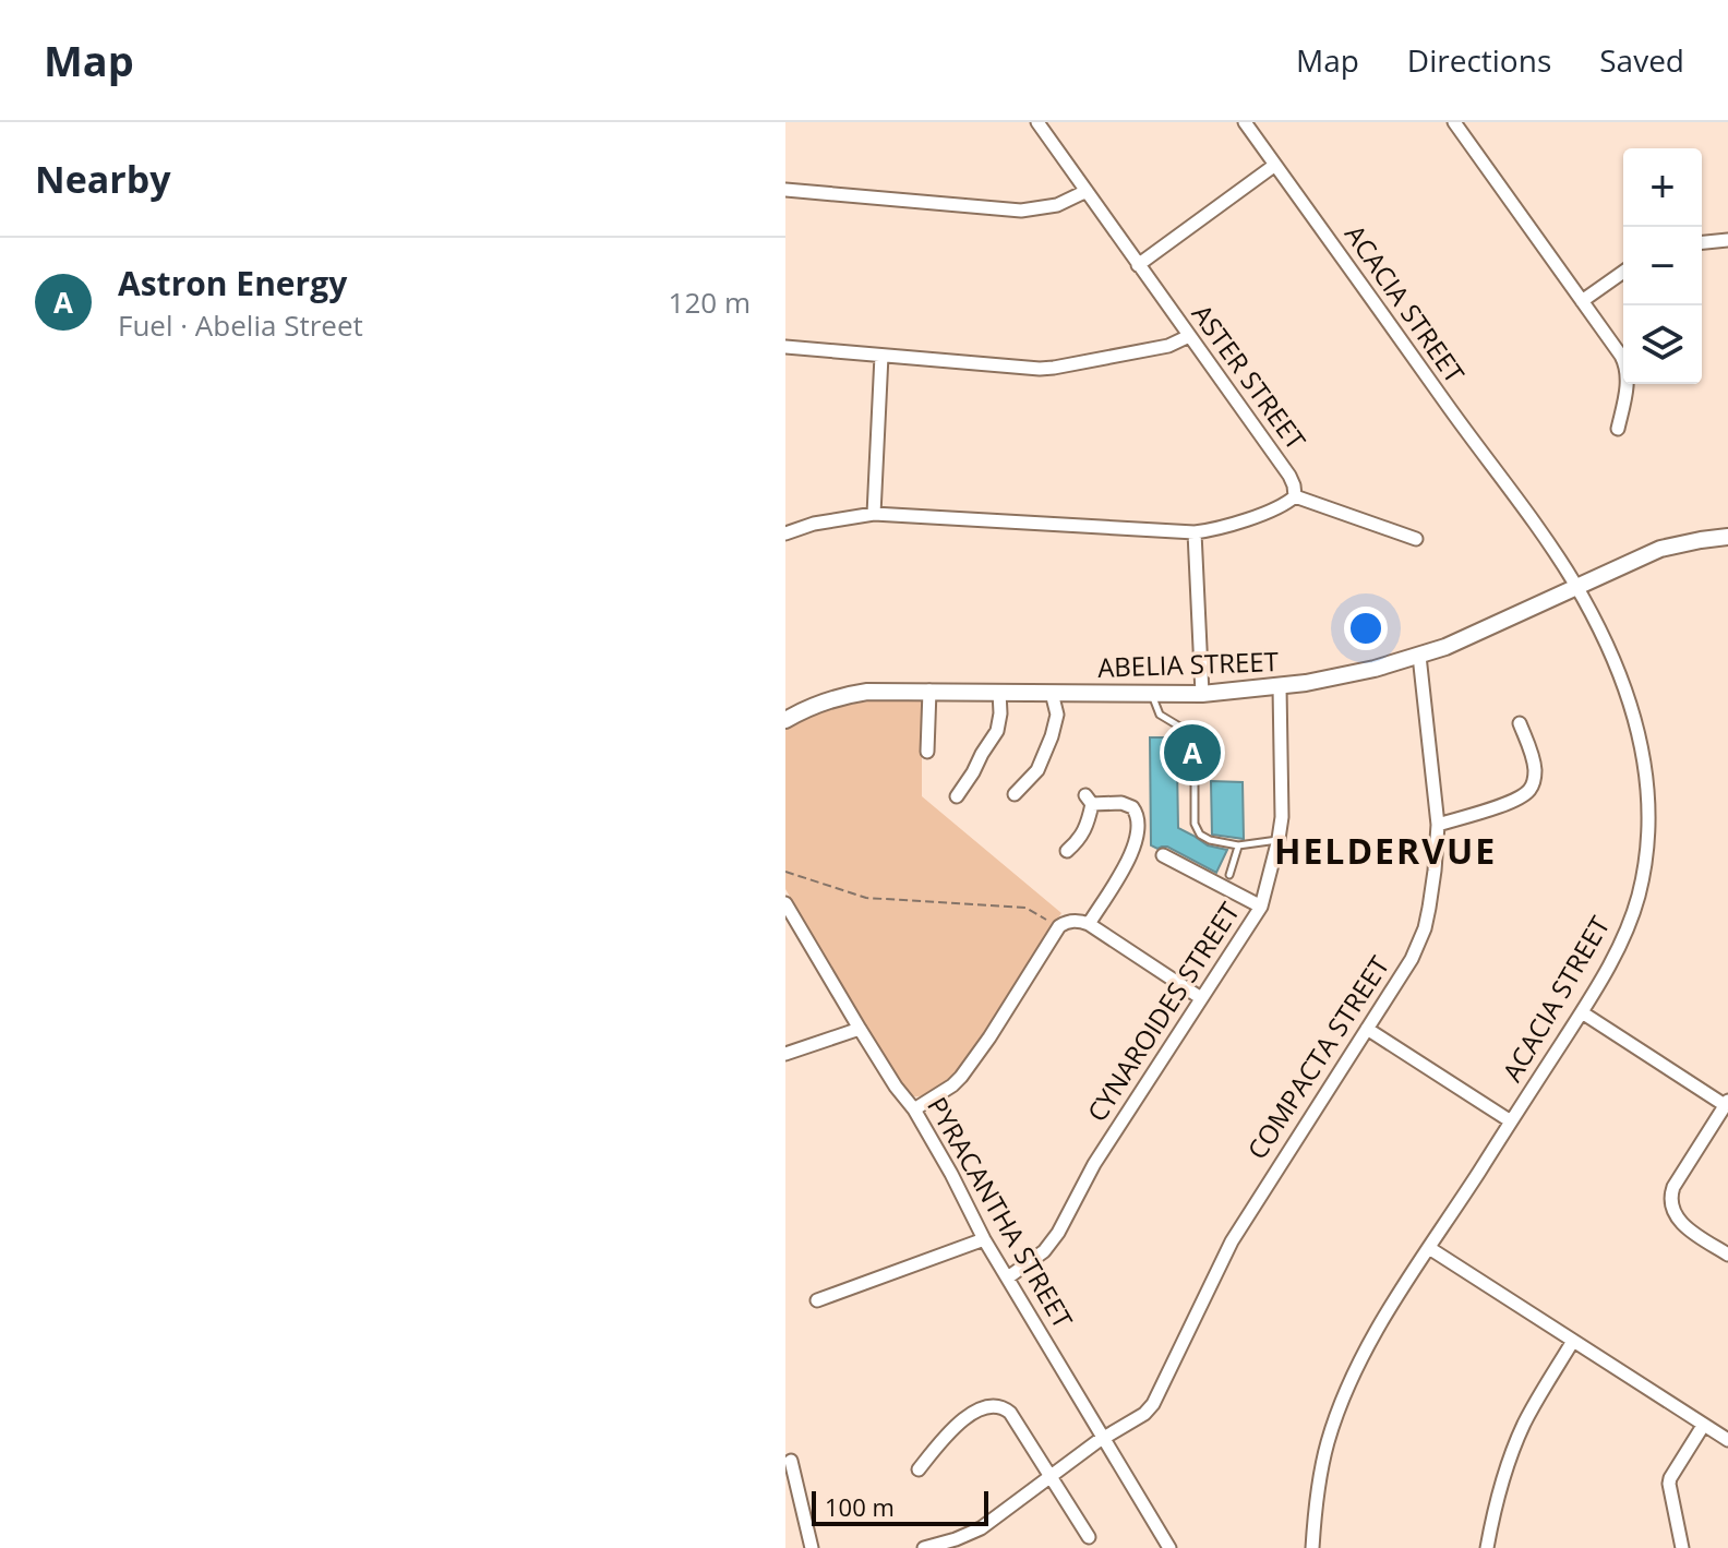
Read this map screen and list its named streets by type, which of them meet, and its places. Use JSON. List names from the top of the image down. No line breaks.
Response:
{"streets":{"street":["ACACIA STREET","ASTER STREET","ABELIA STREET","CYNAROIDES STREET","COMPACTA STREET","PYRACANTHA STREET"]},"crossings":[["ACACIA STREET","ABELIA STREET"],["ABELIA STREET","CYNAROIDES STREET"],["ABELIA STREET","COMPACTA STREET"],["CYNAROIDES STREET","PYRACANTHA STREET"],["COMPACTA STREET","PYRACANTHA STREET"]],"districts":["HELDERVUE"],"scale_bar":"100 m","page":{"header":"Map","nav":["Map","Directions","Saved"],"heading":"Nearby","map_buttons":["+","−"],"list":[{"mark":"A","name":"Astron Energy","note":"Fuel · Abelia Street","value":"120 m"}],"pins":"A","scale":"100 m"}}
